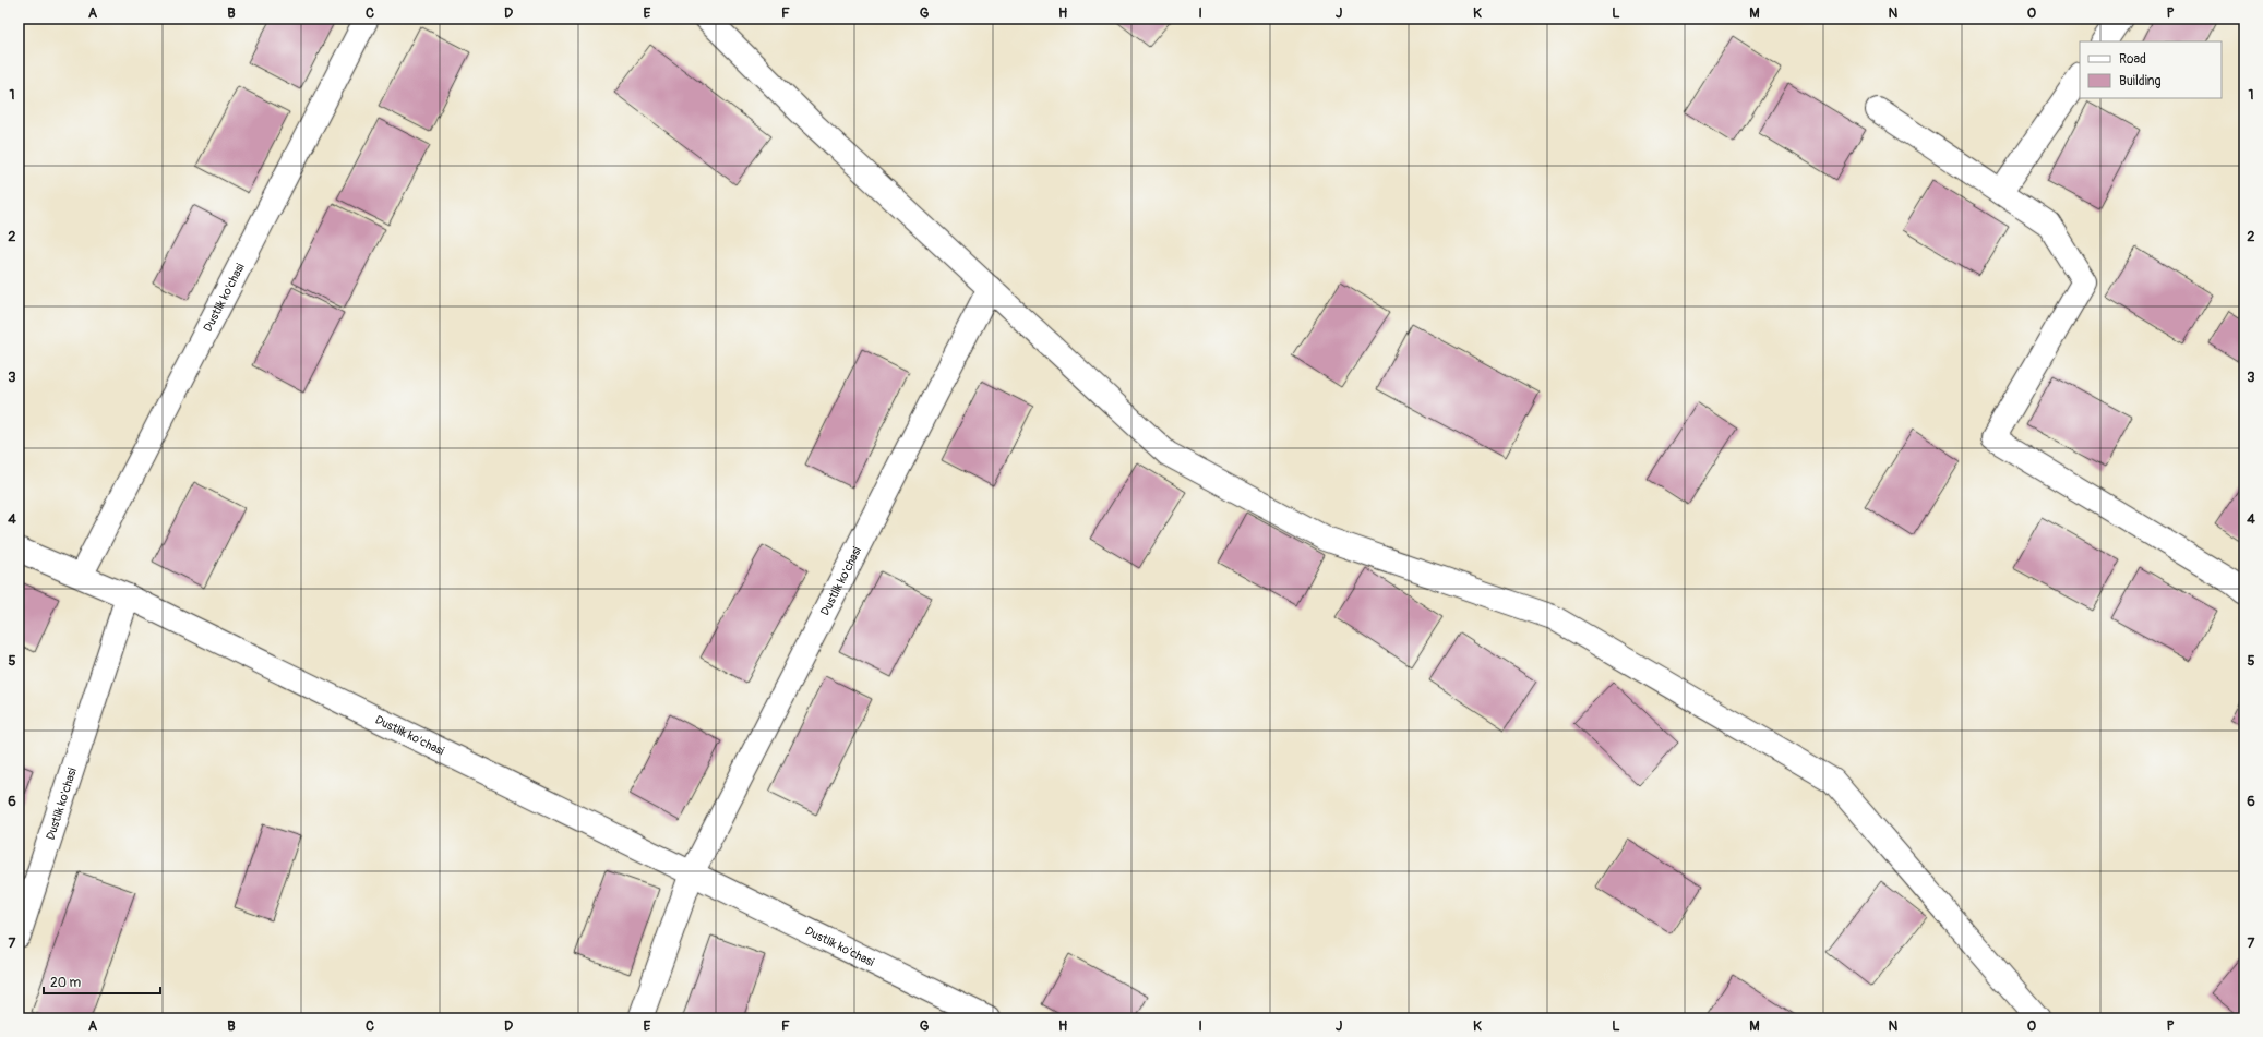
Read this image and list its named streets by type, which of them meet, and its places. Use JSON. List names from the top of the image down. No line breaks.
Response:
{"streets":{"street":["Dustlik ko'chasi"]},"legend":["Road","Building"],"scale_bar":"20 m","grid":{"columns":["A","B","C","D","E","F","G","H","I","J","K","L","M","N","O","P"],"rows":["1","2","3","4","5","6","7"]}}
